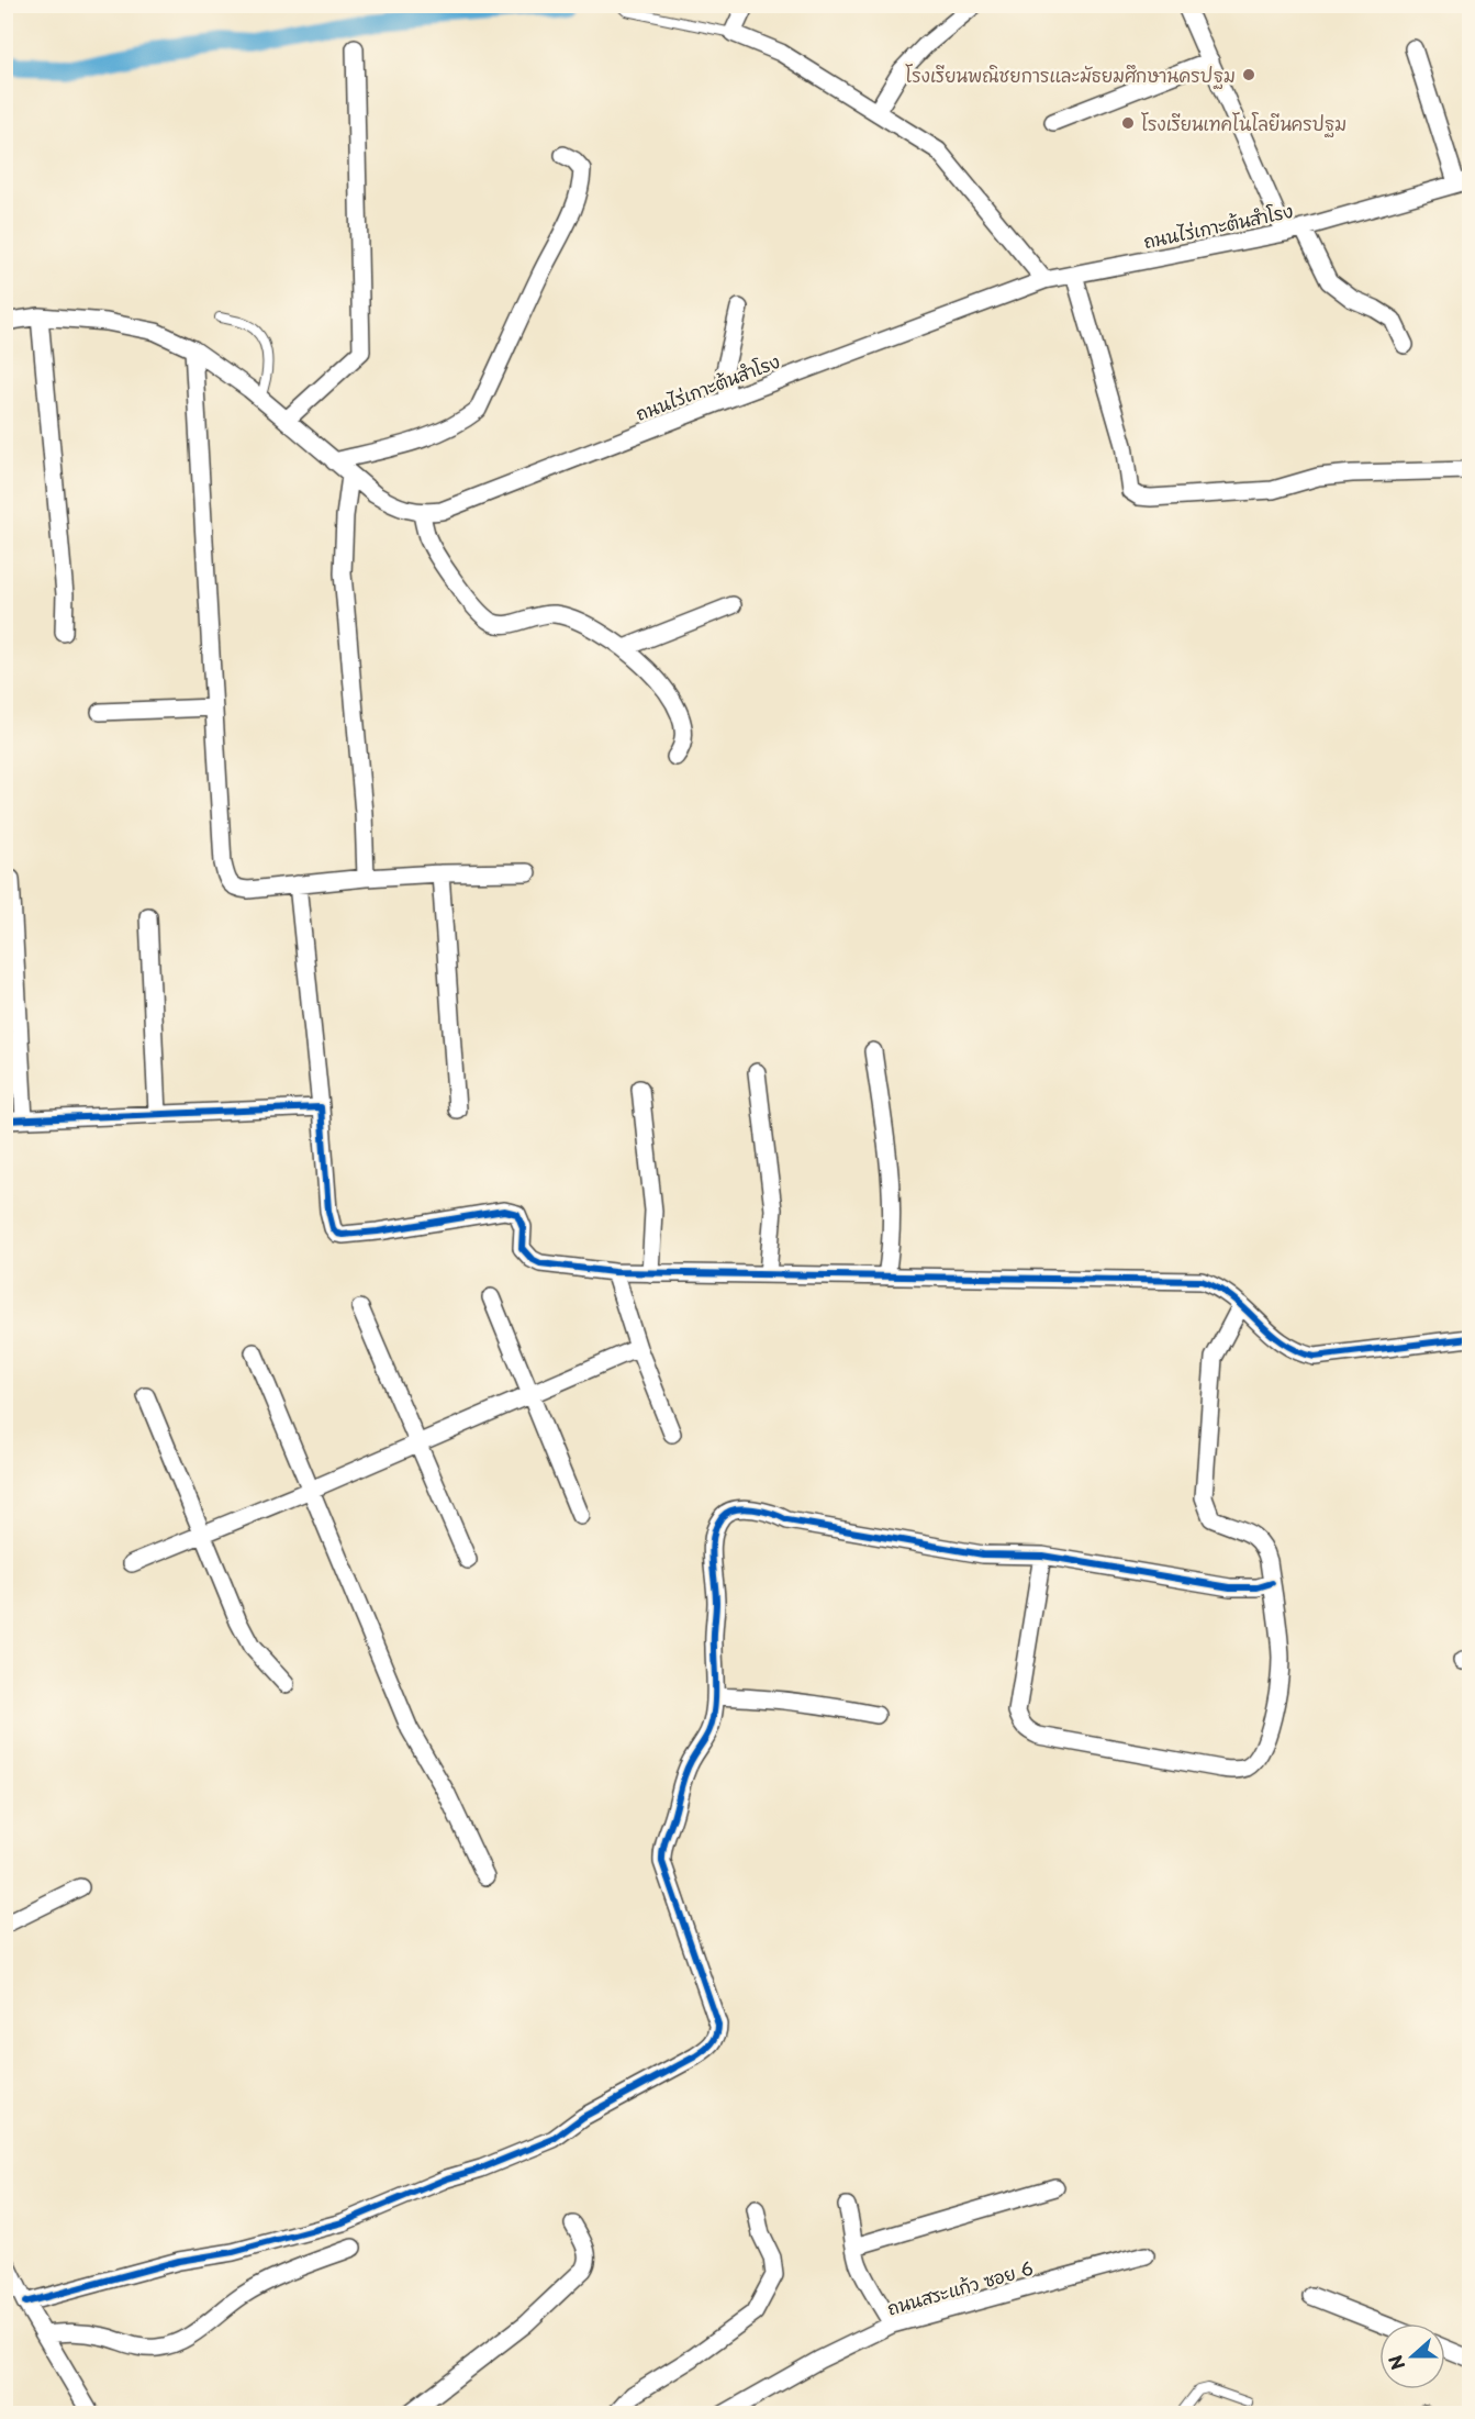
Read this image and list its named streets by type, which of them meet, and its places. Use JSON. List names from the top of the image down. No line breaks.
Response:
{"streets":{"street":["ถนนไร่เกาะต้นสำโรง","ถนนสระแก้ว ซอย 6"]},"places":["โรงเรียนพณิชยการและมัธยมศึกษานครปฐม","โรงเรียนเทคโนโลยีนครปฐม"],"north":"left"}
